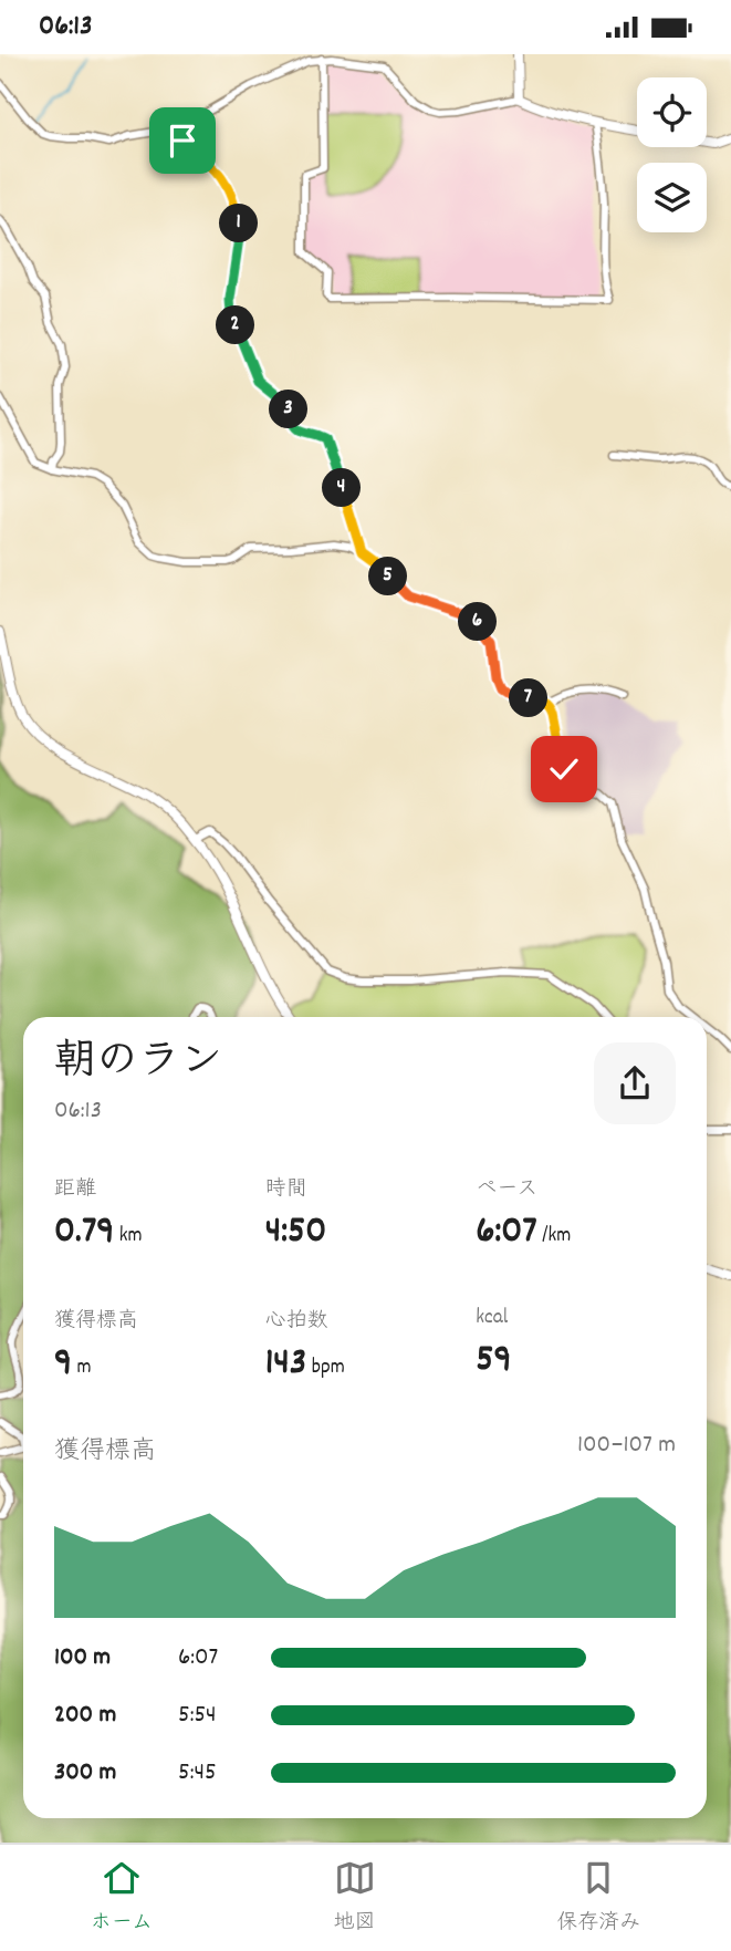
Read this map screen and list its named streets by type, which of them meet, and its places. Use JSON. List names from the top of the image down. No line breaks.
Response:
{"page":{"status":"06:13","pins":["1","2","3","4","5","6","7"],"heading":["朝のラン","06:13"],"stats":[["距離","0.79 km"],["時間","4:50"],["ペース","6:07 /km"],["獲得標高","9 m"],["心拍数","143 bpm"],["kcal","59"]],"chart":["獲得標高","100–107 m"],"list":[{"name":"100 m","note":"6:07"},{"name":"200 m","note":"5:54"},{"name":"300 m","note":"5:45"}],"tabs":["ホーム","地図","保存済み"]}}
